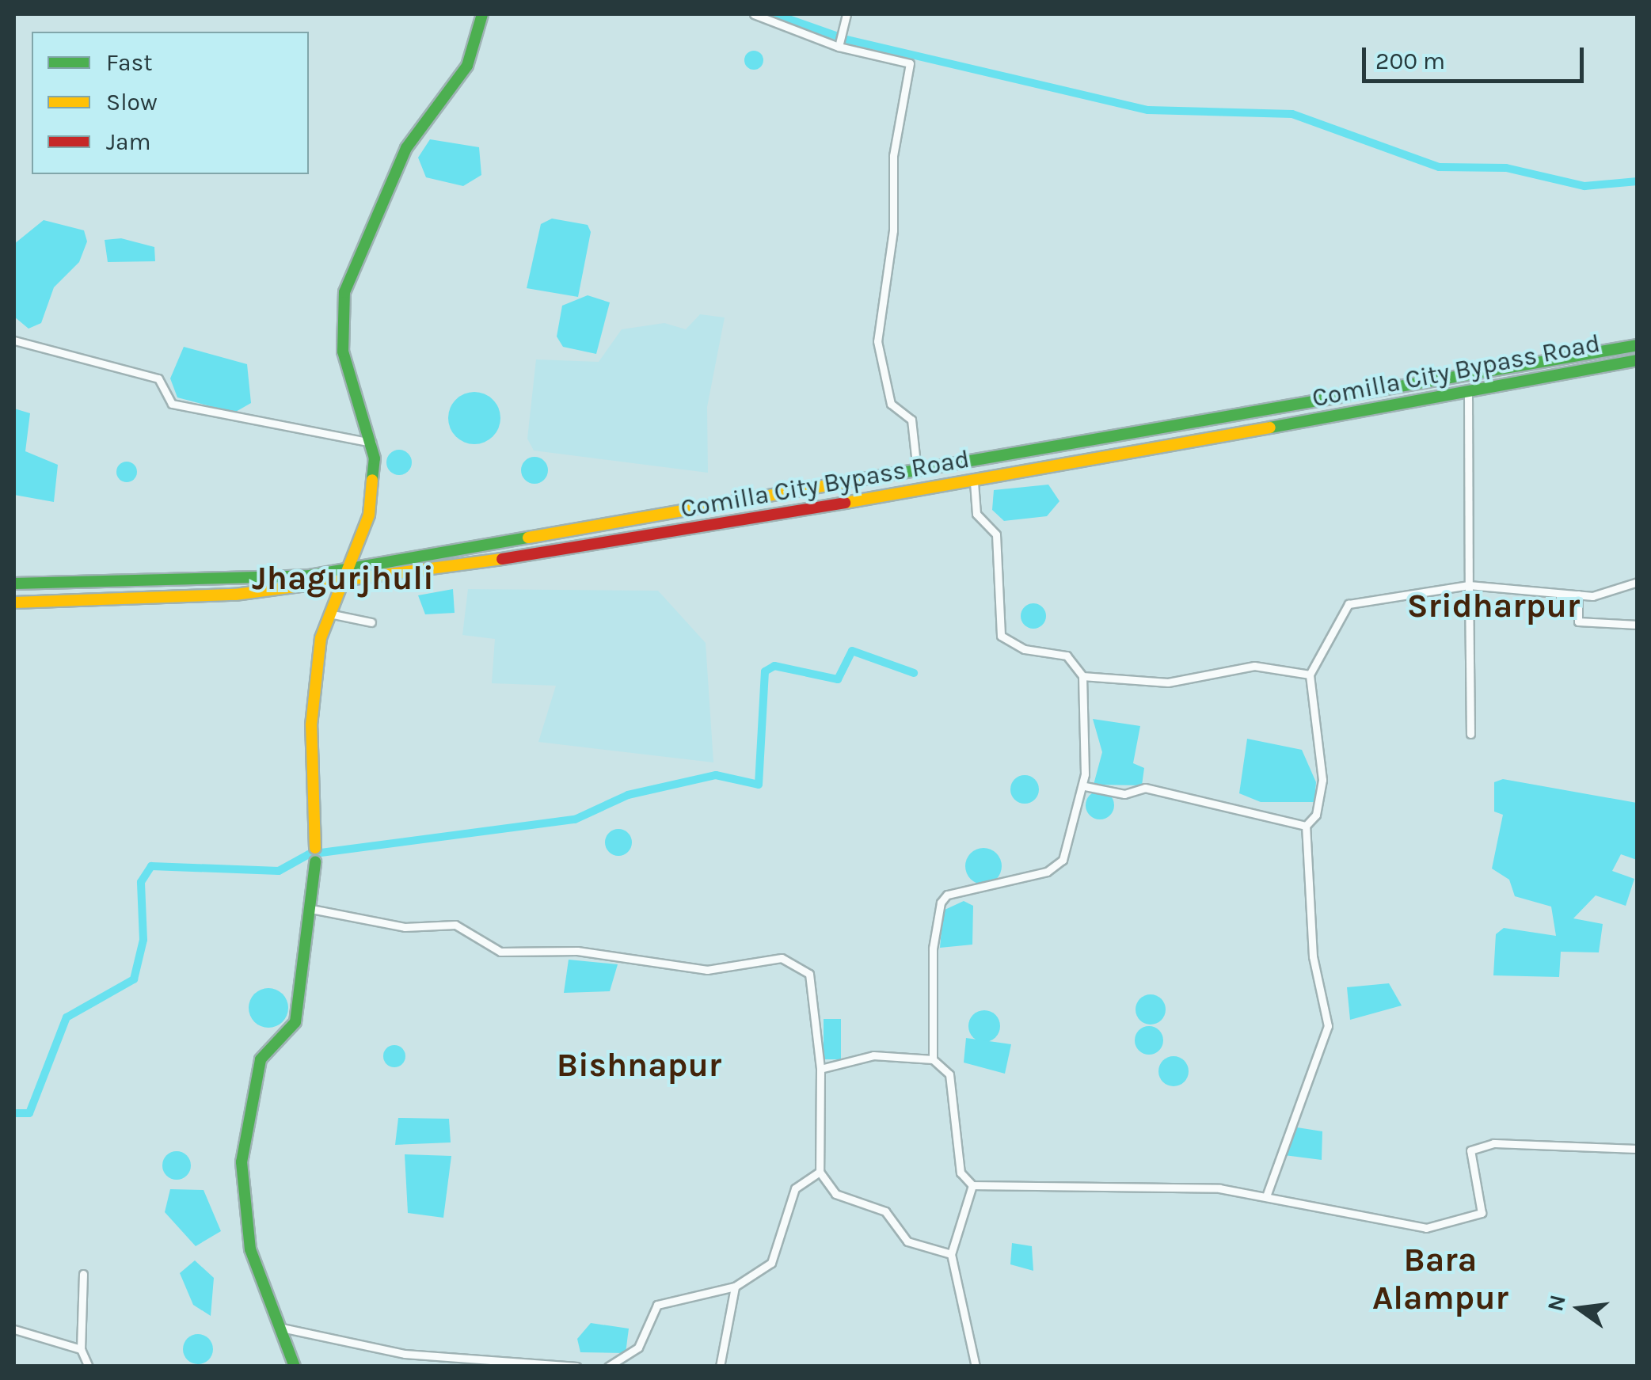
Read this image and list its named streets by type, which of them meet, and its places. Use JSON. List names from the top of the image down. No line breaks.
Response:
{"streets":{"main road":["Comilla City Bypass Road"]},"districts":["Jhagurjhuli","Sridharpur","Bishnapur","Bara Alampur"],"legend":["Fast","Slow","Jam"],"scale_bar":"200 m","north":"left"}
